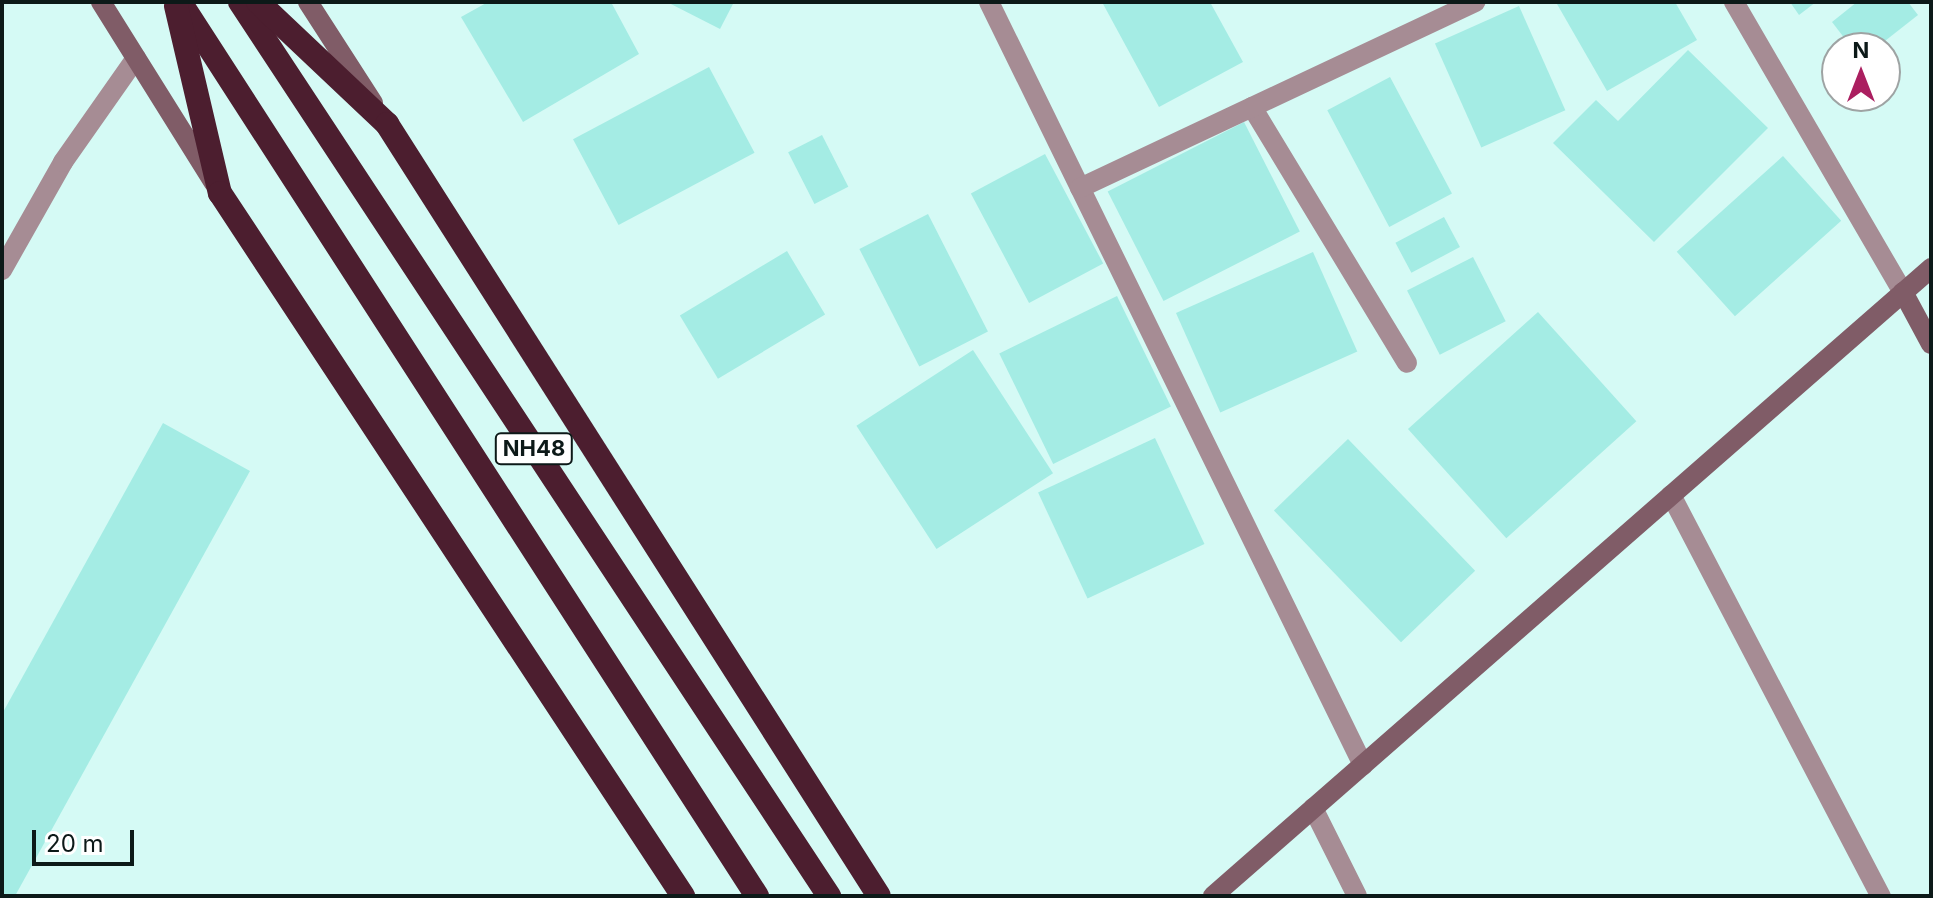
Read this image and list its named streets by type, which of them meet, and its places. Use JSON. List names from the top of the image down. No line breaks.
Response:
{"streets":{"highway":["NH48"]},"scale_bar":"20 m","north":"top"}
